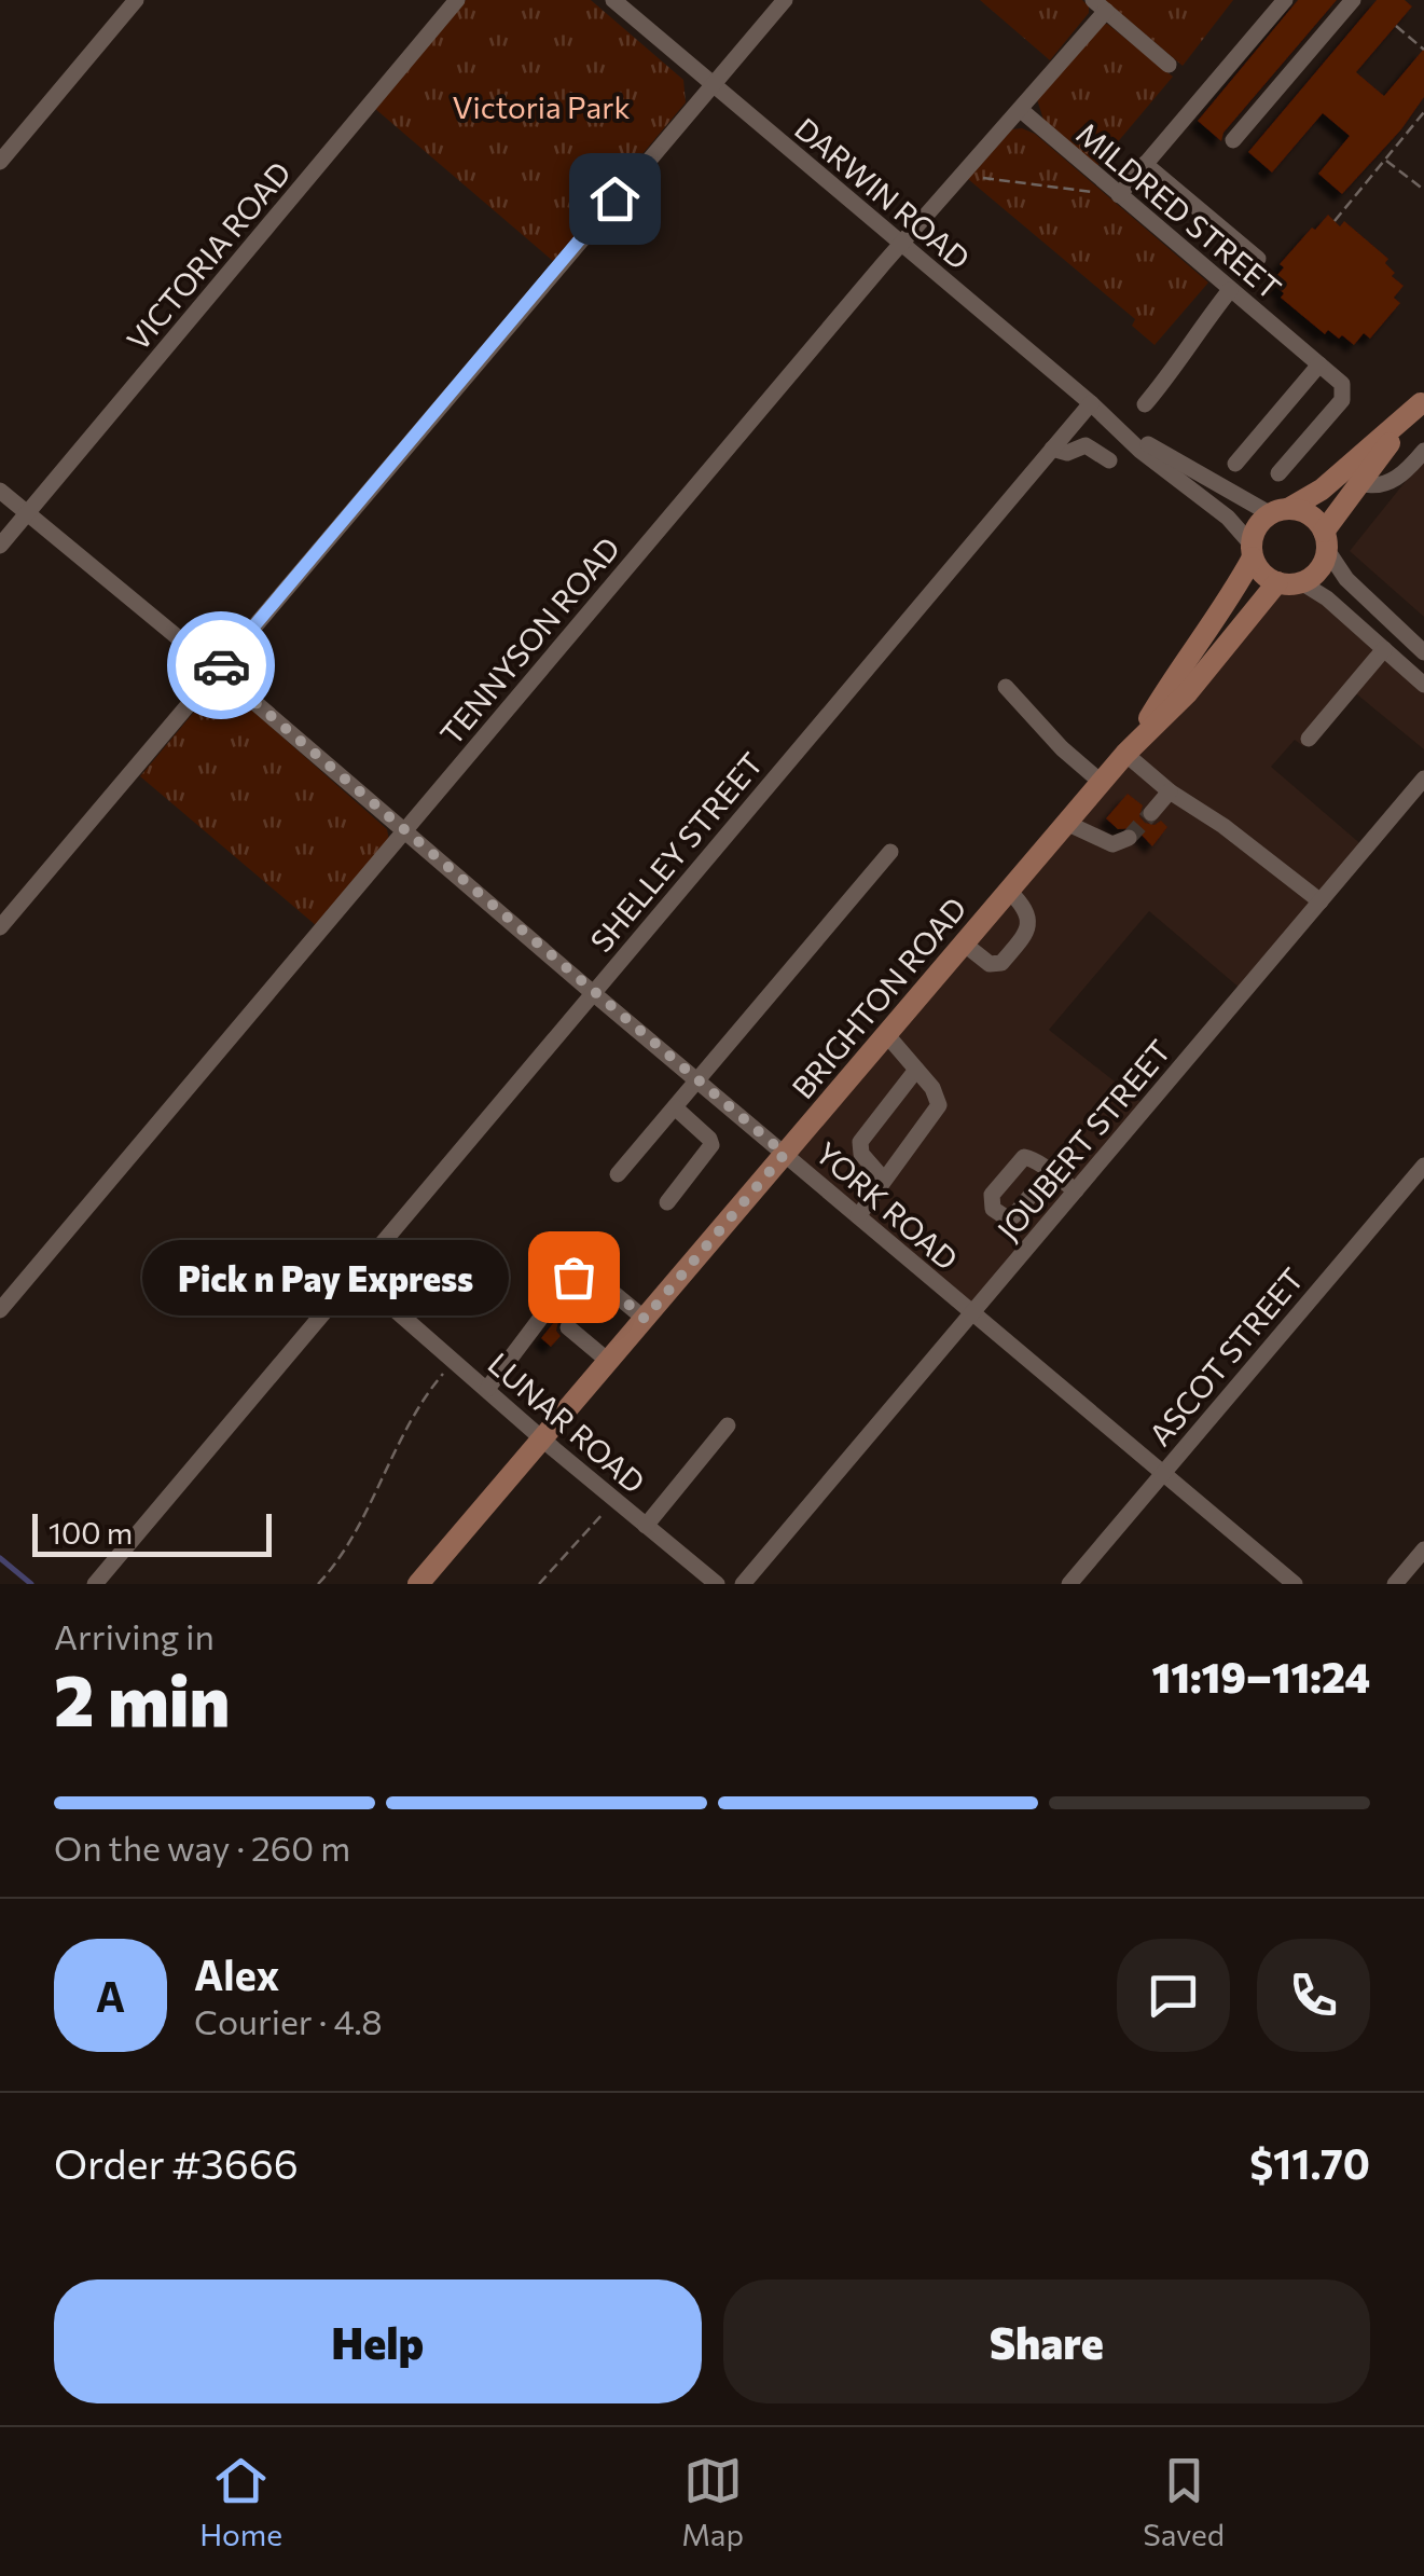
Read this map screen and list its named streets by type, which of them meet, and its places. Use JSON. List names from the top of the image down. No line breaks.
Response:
{"streets":{"main road":["BRIGHTON ROAD"],"street":["DARWIN ROAD","MILDRED STREET","VICTORIA ROAD","TENNYSON ROAD","SHELLEY STREET","JOUBERT STREET","YORK ROAD","ASCOT STREET","LUNAR ROAD"]},"crossings":[["DARWIN ROAD","TENNYSON ROAD"],["DARWIN ROAD","SHELLEY STREET"],["DARWIN ROAD","BRIGHTON ROAD"],["MILDRED STREET","TENNYSON ROAD"],["VICTORIA ROAD","YORK ROAD"],["TENNYSON ROAD","YORK ROAD"],["SHELLEY STREET","YORK ROAD"],["SHELLEY STREET","LUNAR ROAD"],["BRIGHTON ROAD","YORK ROAD"],["BRIGHTON ROAD","LUNAR ROAD"],["JOUBERT STREET","YORK ROAD"],["YORK ROAD","ASCOT STREET"]],"parks":["Victoria Park"],"places":["Pick n Pay Express"],"scale_bar":"100 m","page":{"bubble":"Pick n Pay Express","scale":"100 m","heading":["2 min","Arriving in","11:19–11:24"],"panel":["Alex","Courier · 4.8","Order #3666","$11.70"],"bar":"On the way · 260 m","round":"A","buttons":["Help","Share"],"tabs":["Home","Map","Saved"]}}
